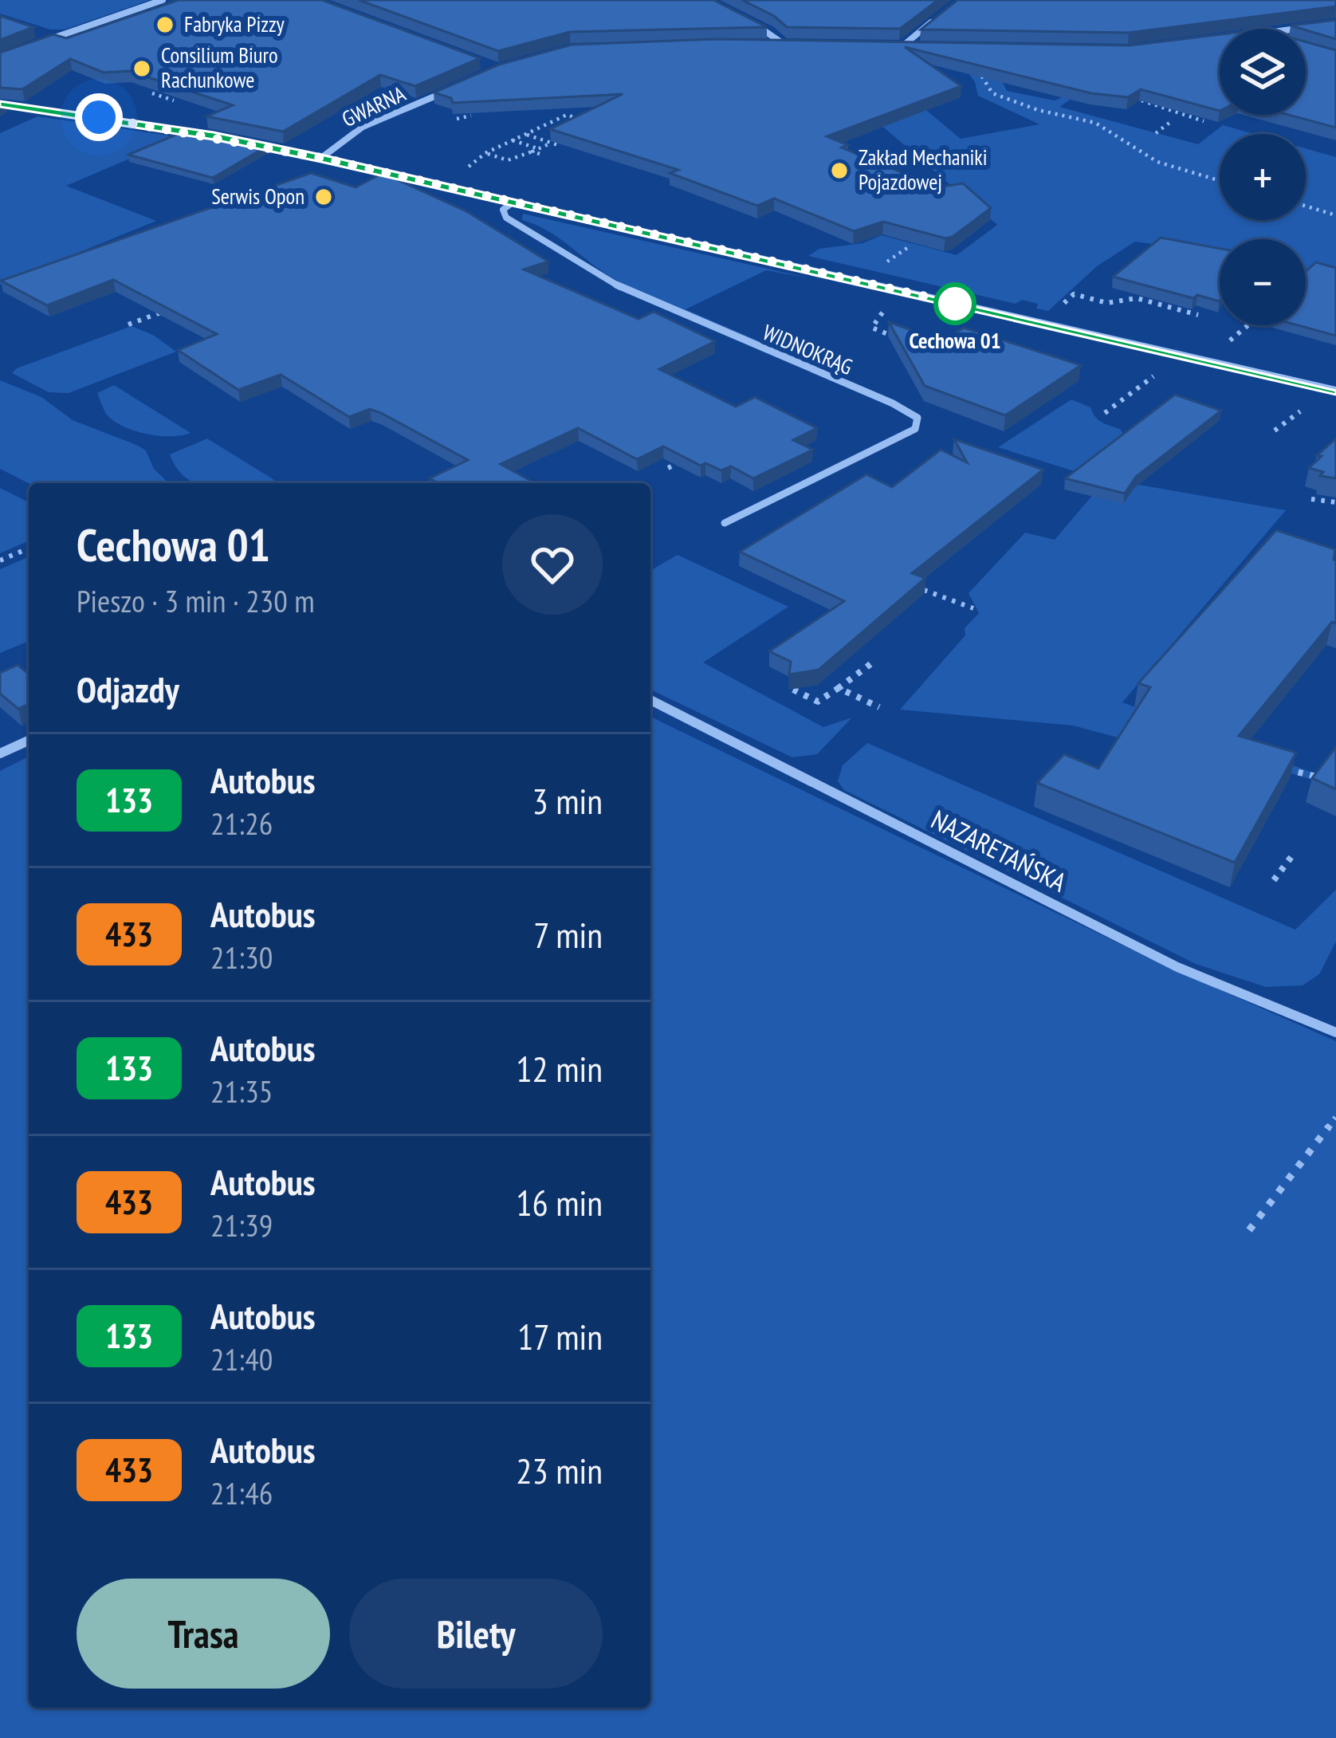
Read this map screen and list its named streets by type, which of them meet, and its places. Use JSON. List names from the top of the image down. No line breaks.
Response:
{"streets":{"street":["GWARNA","WIDNOKRĄG","NAZARETAŃSKA"]},"places":["Fabryka Pizzy","Consilium Biuro Rachunkowe","Zakład Mechaniki Pojazdowej","Serwis Opon","Cechowa 01"],"lines":["bus line 133"],"page":{"map_buttons":["+","−"],"heading":[["Cechowa 01","Pieszo · 3 min · 230 m"],"Odjazdy"],"list":[{"mark":"133","name":"Autobus","note":"21:26","value":"3 min"},{"mark":"433","name":"Autobus","note":"21:30","value":"7 min"},{"mark":"133","name":"Autobus","note":"21:35","value":"12 min"},{"mark":"433","name":"Autobus","note":"21:39","value":"16 min"},{"mark":"133","name":"Autobus","note":"21:40","value":"17 min"},{"mark":"433","name":"Autobus","note":"21:46","value":"23 min"}],"buttons":["Trasa","Bilety"]}}
